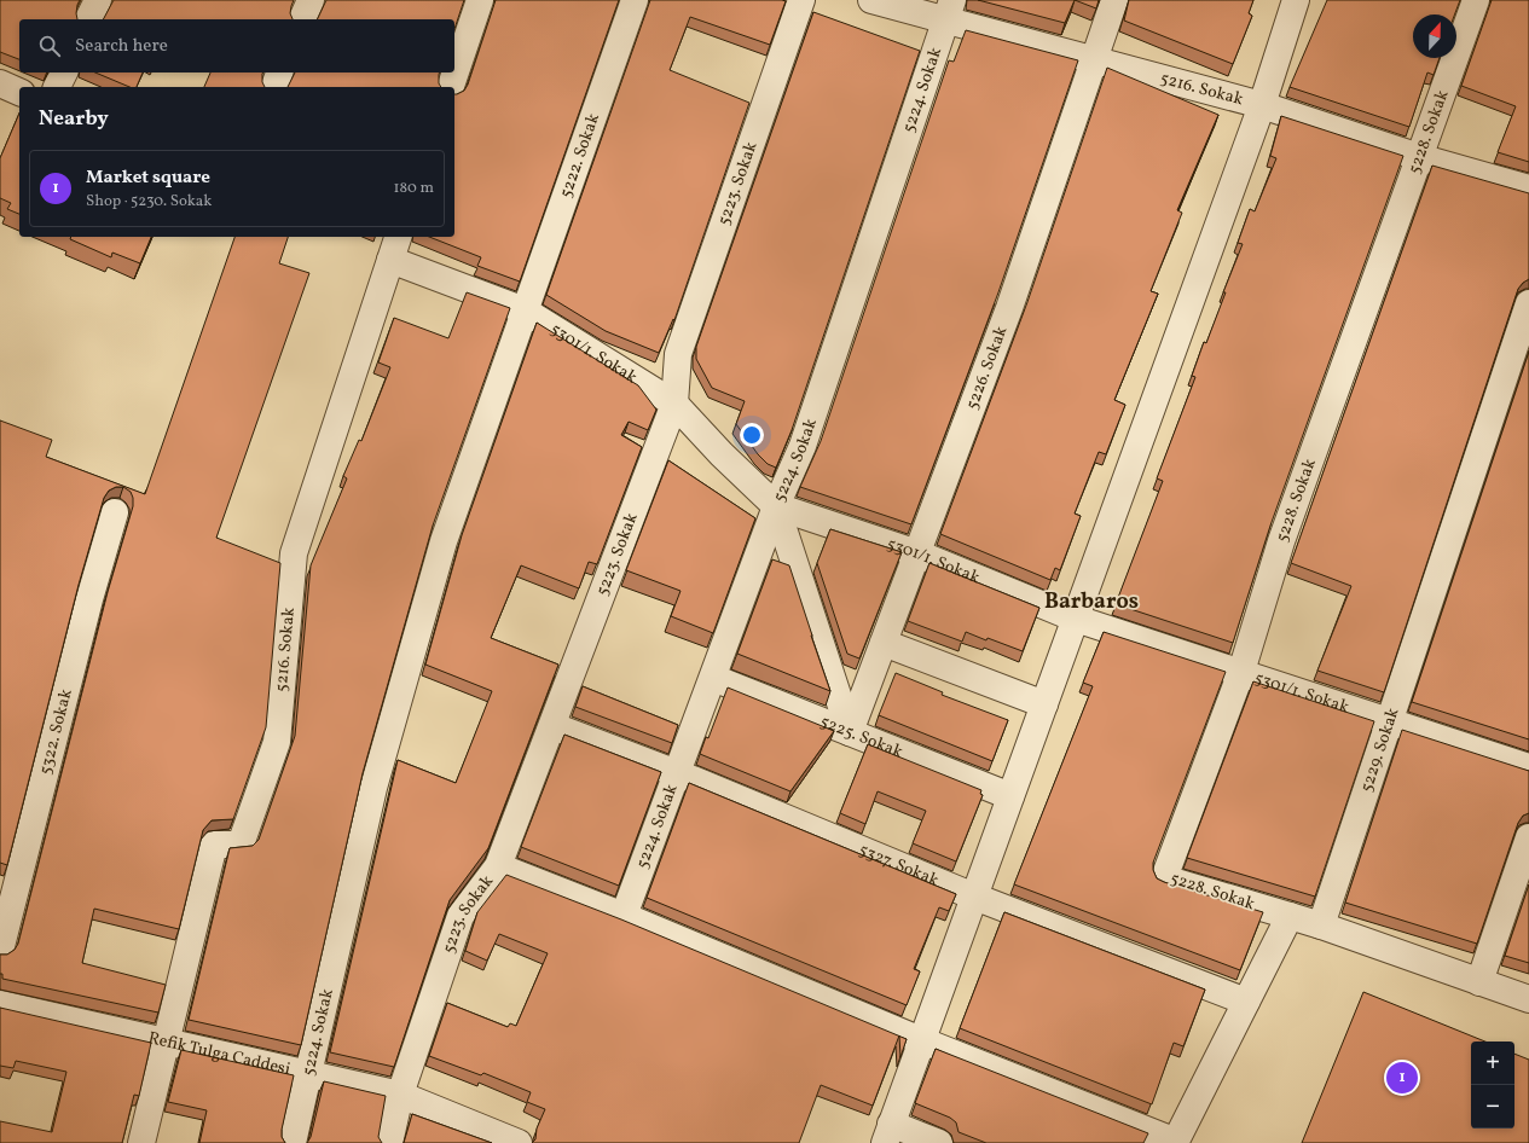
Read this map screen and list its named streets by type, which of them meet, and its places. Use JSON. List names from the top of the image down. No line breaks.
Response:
{"streets":{"street":["5216. Sokak","5224. Sokak","5228. Sokak","5222. Sokak","5223. Sokak","5301/1. Sokak","5226. Sokak","5322. Sokak","5225. Sokak","5229. Sokak","5327. Sokak","Refik Tulga Caddesi"]},"crossings":[["5216. Sokak","5224. Sokak"],["5216. Sokak","5228. Sokak"],["5216. Sokak","5301/1. Sokak"],["5216. Sokak","5226. Sokak"],["5216. Sokak","Refik Tulga Caddesi"],["5224. Sokak","5222. Sokak"],["5224. Sokak","5301/1. Sokak"],["5224. Sokak","5225. Sokak"],["5224. Sokak","5327. Sokak"],["5224. Sokak","Refik Tulga Caddesi"],["5228. Sokak","5301/1. Sokak"],["5222. Sokak","5301/1. Sokak"],["5223. Sokak","5301/1. Sokak"],["5223. Sokak","5327. Sokak"],["5223. Sokak","Refik Tulga Caddesi"],["5301/1. Sokak","5226. Sokak"],["5301/1. Sokak","5229. Sokak"],["5226. Sokak","5225. Sokak"]],"districts":["Barbaros"],"north":"top","page":{"search":"Search here","heading":"Nearby","list":[{"mark":"1","name":"Market square","note":"Shop · 5230. Sokak","value":"180 m"}],"map_buttons":["+","−"],"pins":"1"}}
